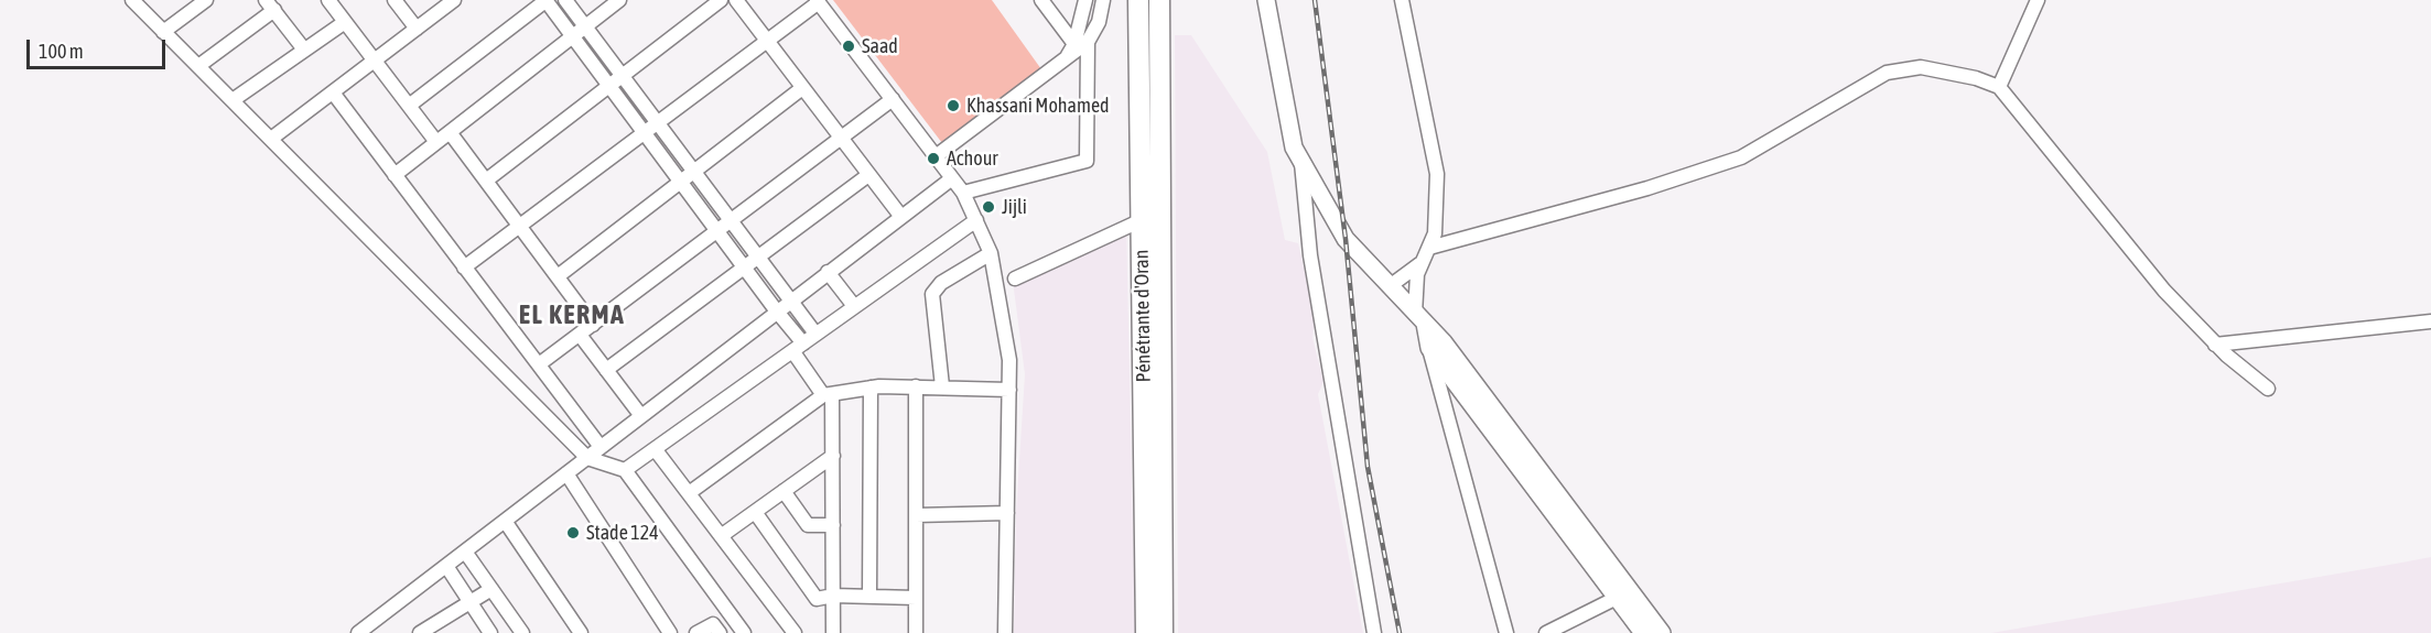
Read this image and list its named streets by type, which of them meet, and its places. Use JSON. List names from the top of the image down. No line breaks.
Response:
{"streets":{"highway":["Pénétrante d'Oran"]},"districts":["EL KERMA"],"places":["Saad","Khassani Mohamed","Achour","Jijli","Stade 124"],"scale_bar":"100 m"}
